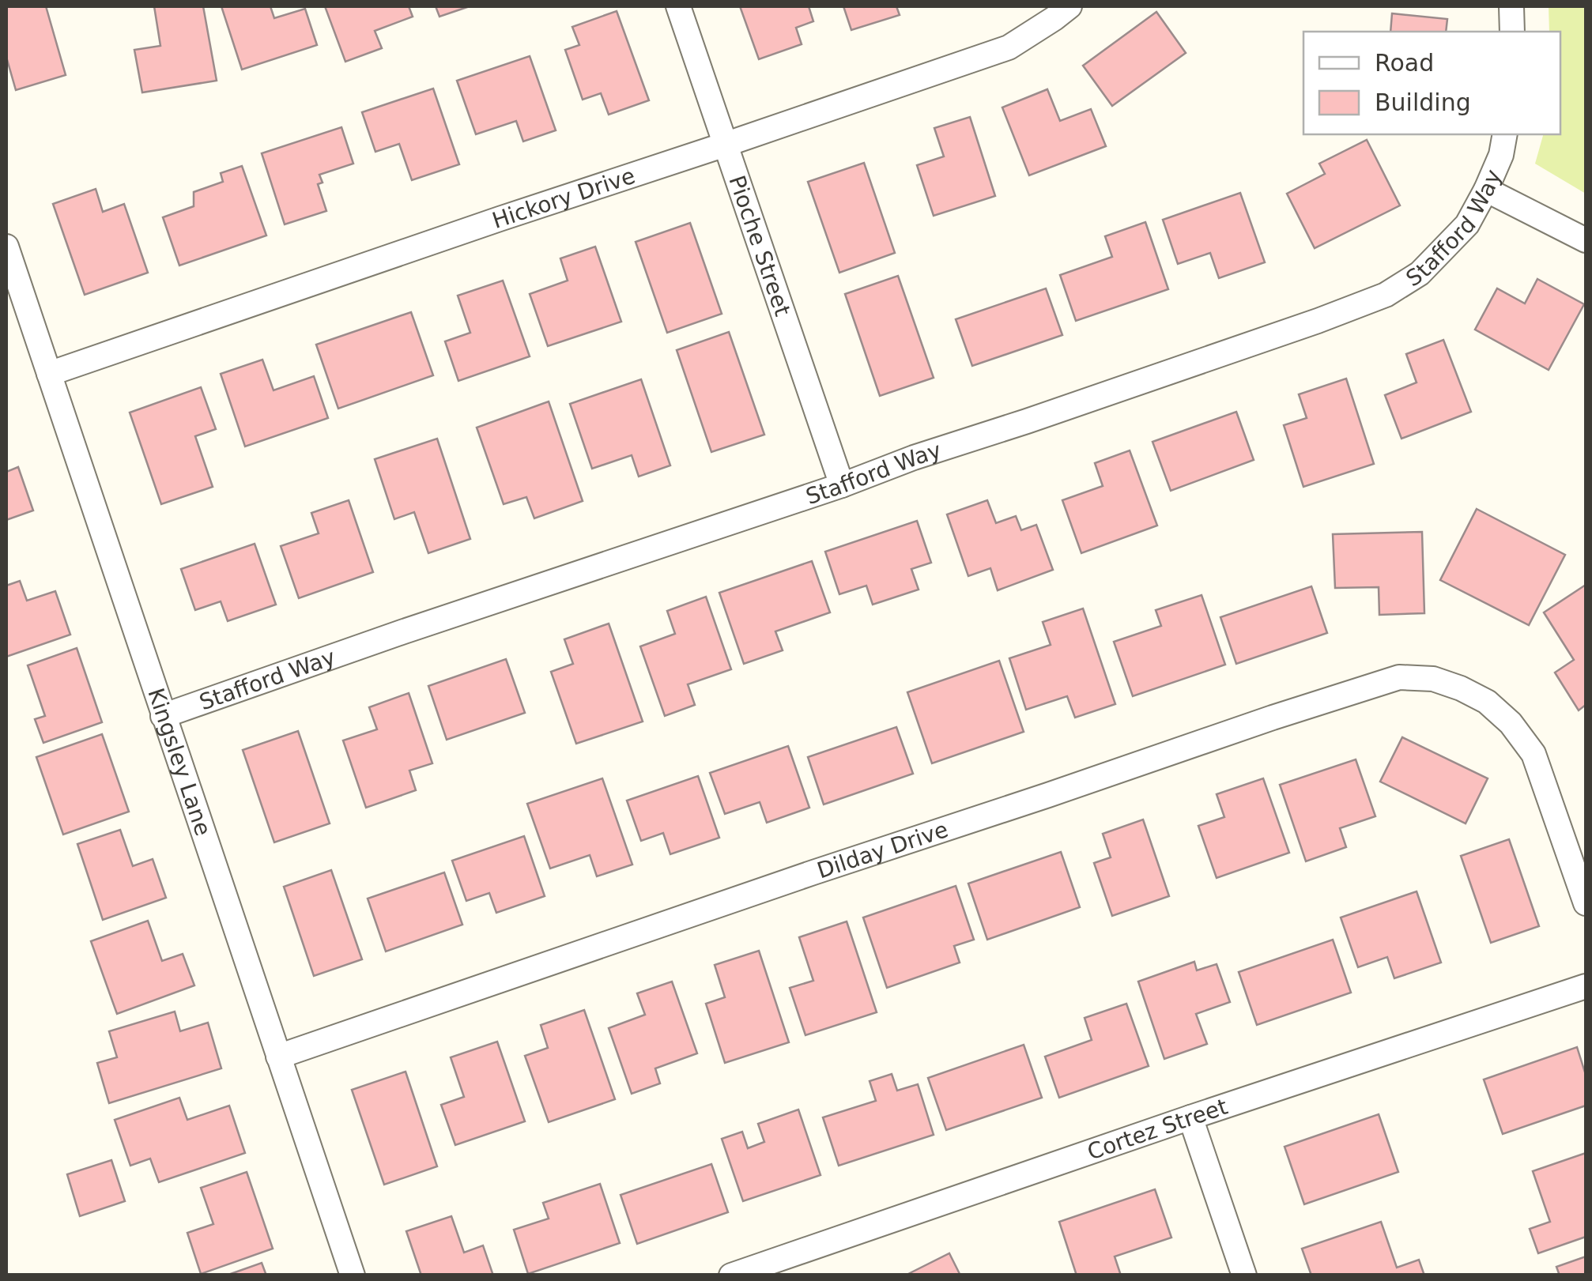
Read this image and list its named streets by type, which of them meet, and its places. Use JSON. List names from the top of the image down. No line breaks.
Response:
{"streets":{"street":["Hickory Drive","Stafford Way","Pioche Street","Kingsley Lane","Dilday Drive","Cortez Street"]},"crossings":[["Hickory Drive","Pioche Street"],["Hickory Drive","Kingsley Lane"],["Stafford Way","Pioche Street"],["Stafford Way","Kingsley Lane"],["Kingsley Lane","Dilday Drive"]],"legend":["Road","Building"]}
